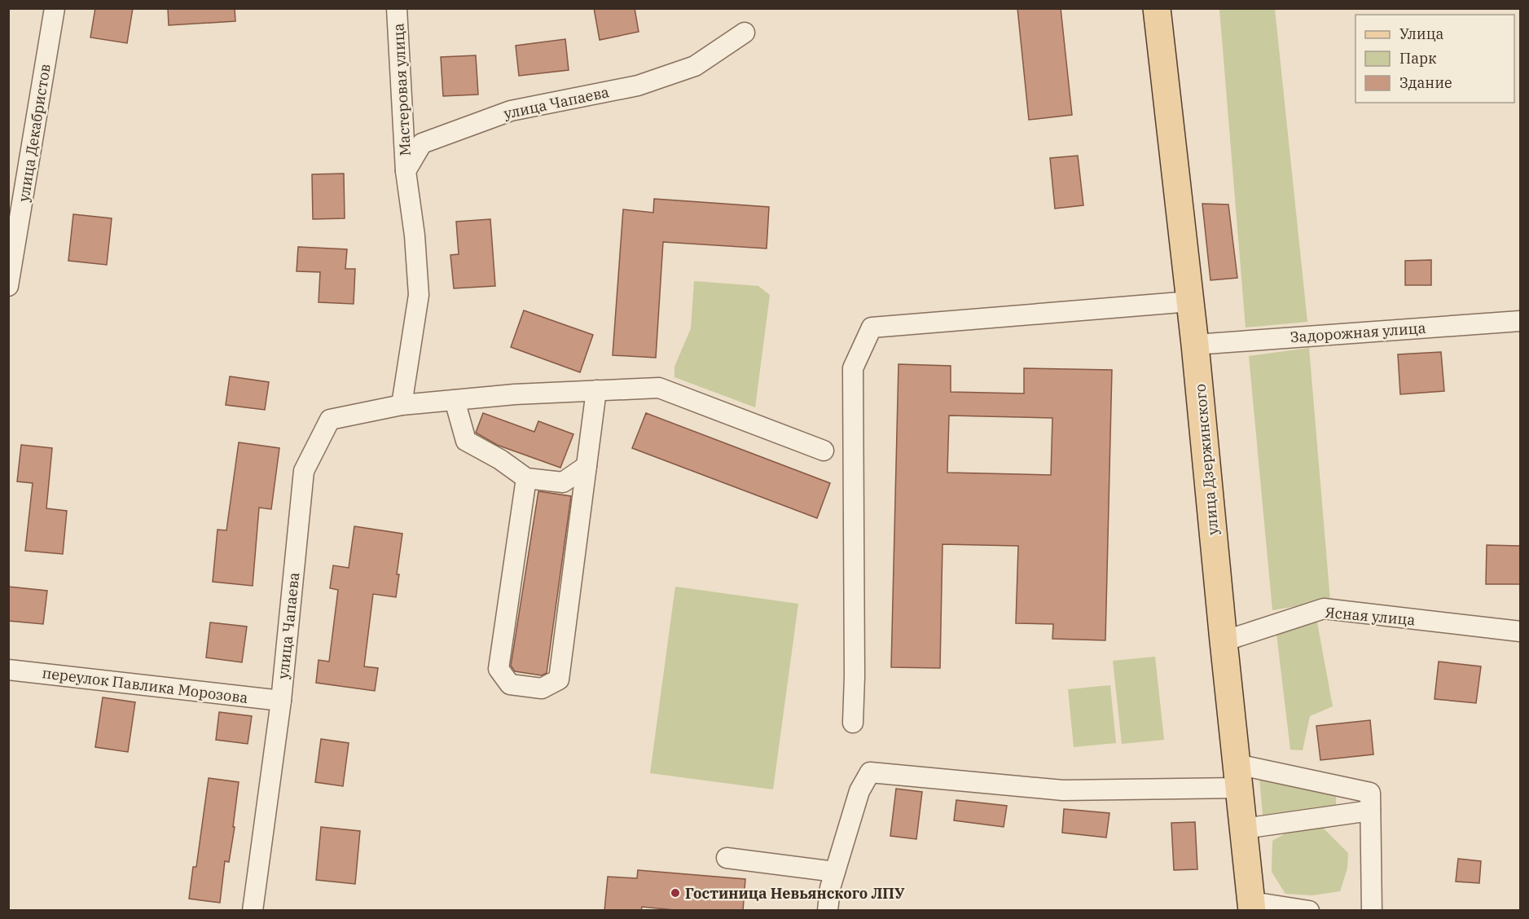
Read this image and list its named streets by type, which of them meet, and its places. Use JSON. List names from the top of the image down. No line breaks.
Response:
{"streets":{"main road":["улица Дзержинского"],"street":["Мастеровая улица","улица Чапаева","улица Декабристов","Задорожная улица","Ясная улица","переулок Павлика Морозова"]},"crossings":[["Мастеровая улица","улица Чапаева"],["улица Чапаева","переулок Павлика Морозова"],["Задорожная улица","улица Дзержинского"],["улица Дзержинского","Ясная улица"]],"places":["Гостиница Невьянского ЛПУ"],"legend":["Улица","Парк","Здание"]}
